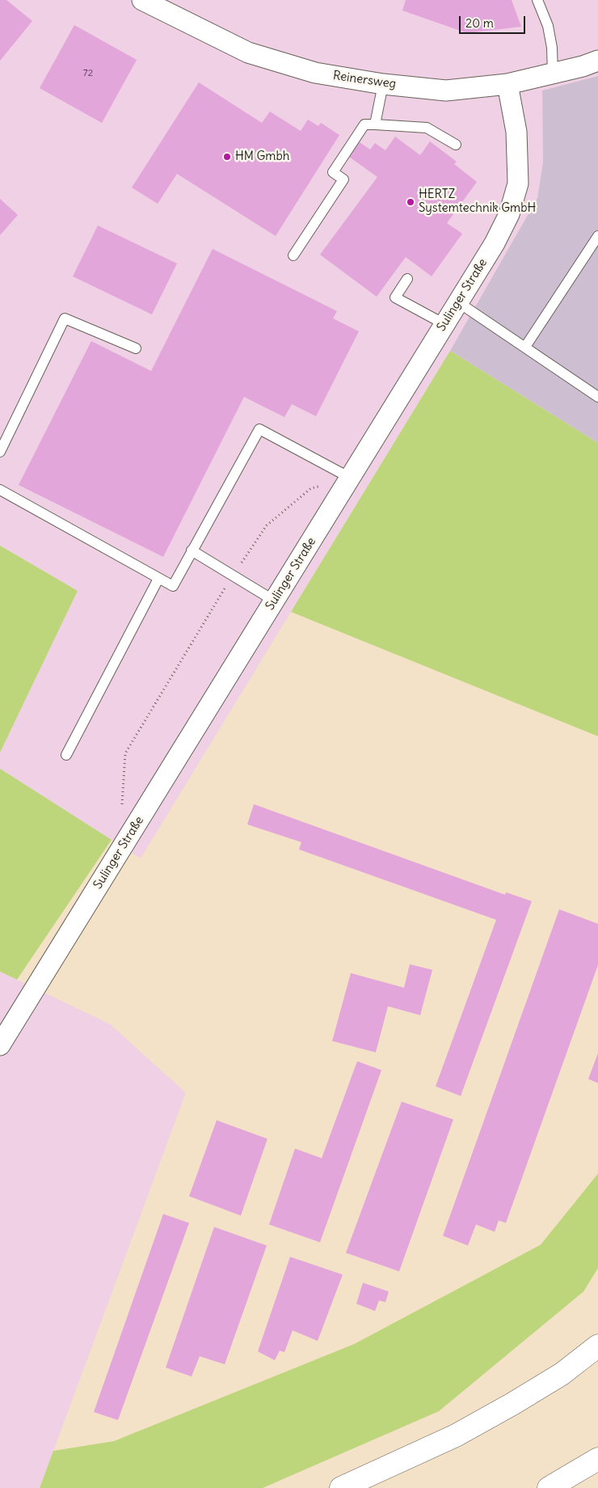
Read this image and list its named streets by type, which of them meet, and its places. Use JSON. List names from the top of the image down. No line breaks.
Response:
{"streets":{"street":["Reinersweg","Sulinger Straße"]},"crossings":[["Reinersweg","Sulinger Straße"]],"places":["HM Gmbh","HERTZ Systemtechnik GmbH"],"house_numbers":["72"],"scale_bar":"20 m"}
